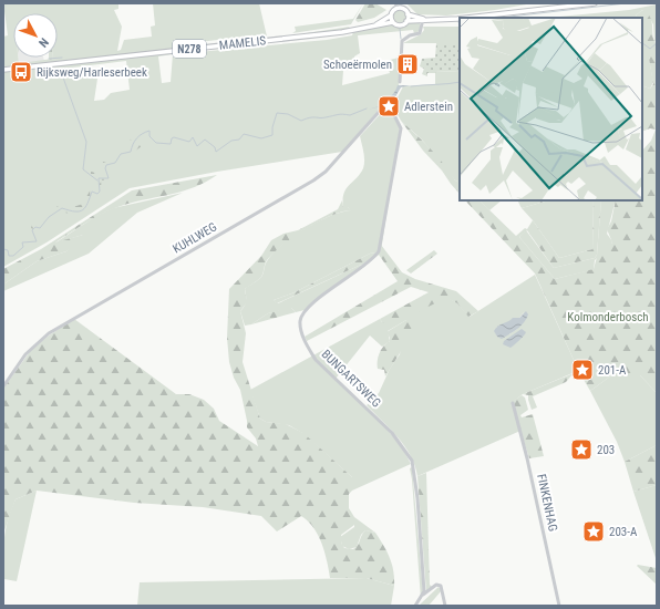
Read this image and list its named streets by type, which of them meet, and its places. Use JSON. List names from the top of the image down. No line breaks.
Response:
{"streets":{"main road":["MAMELIS","N278"],"street":["KUHLWEG","BUNGARTSWEG","FINKENHAG"]},"crossings":[["MAMELIS","N278"],["KUHLWEG","BUNGARTSWEG"]],"parks":["Kolmonderbosch"],"places":{"building":["Schoeërmolen"],"bus stop":["Rijksweg/Harleserbeek"],"place":["Adlerstein","201-A","203","203-A"]},"north":"bottom right"}
